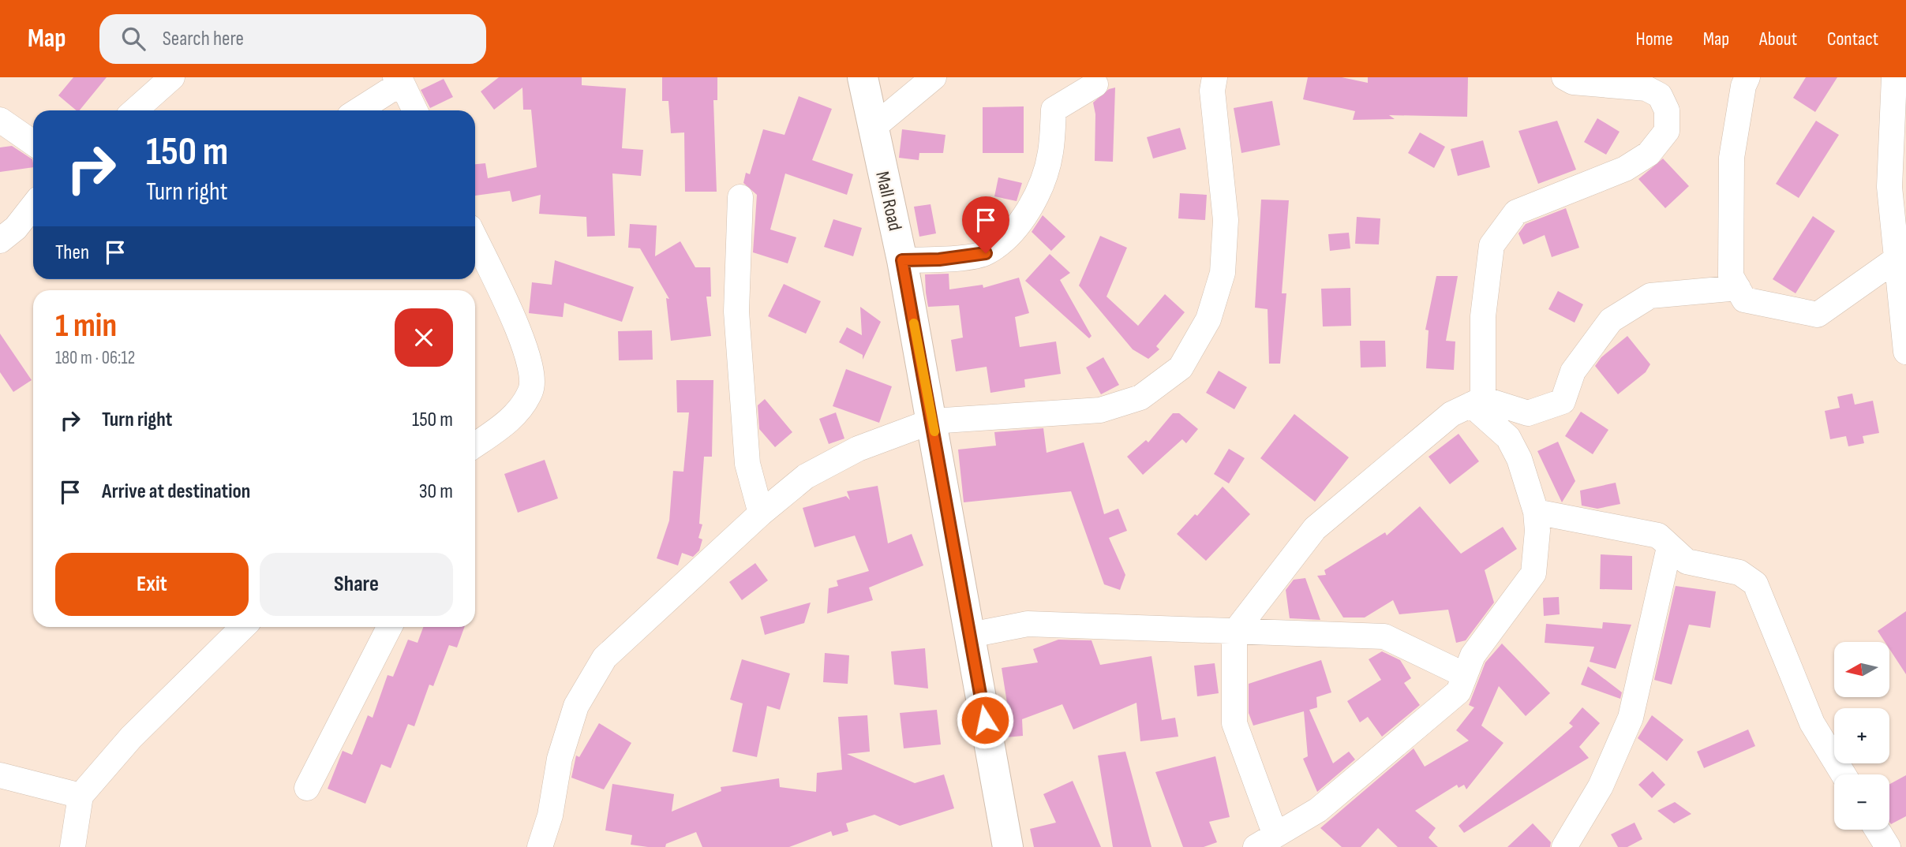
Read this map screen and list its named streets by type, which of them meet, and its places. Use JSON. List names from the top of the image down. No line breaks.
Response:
{"streets":{"street":["Mall Road"]},"north":"left","page":{"header":"Map","search":"Search here","nav":["Home","Map","About","Contact"],"turn":["150 m","Turn right"],"then":"Then","heading":["1 min","180 m · 06:12"],"list":[{"name":"Turn right","value":"150 m"},{"name":"Arrive at destination","value":"30 m"}],"buttons":["Exit","Share"],"map_buttons":["+","−"]}}
